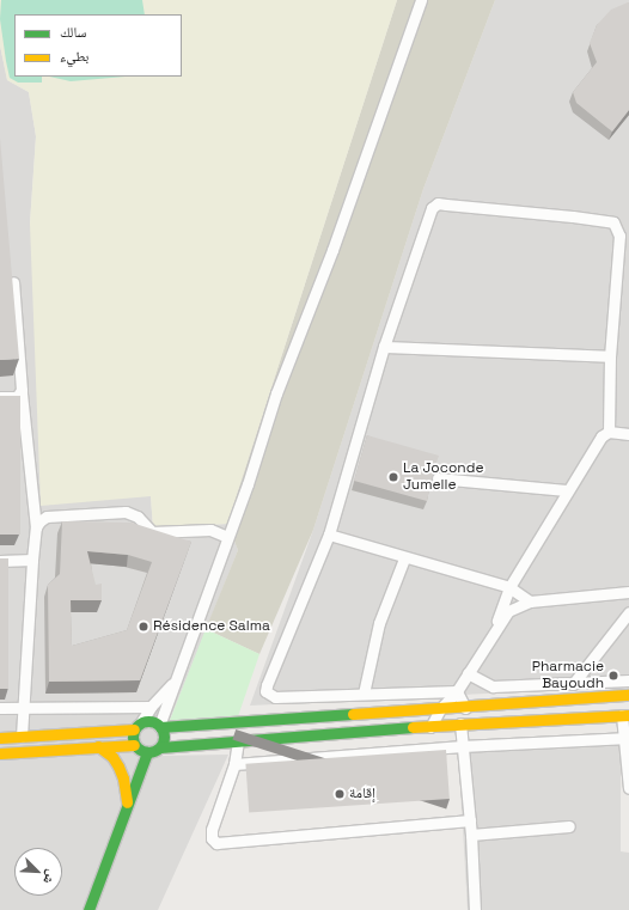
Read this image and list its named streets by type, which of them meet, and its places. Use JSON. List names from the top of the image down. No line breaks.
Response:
{"places":["La Joconde Jumelle","Résidence Salma","Pharmacie Bayoudh","إقامة"],"legend":["سالك","بطيء"],"north":"bottom right"}
